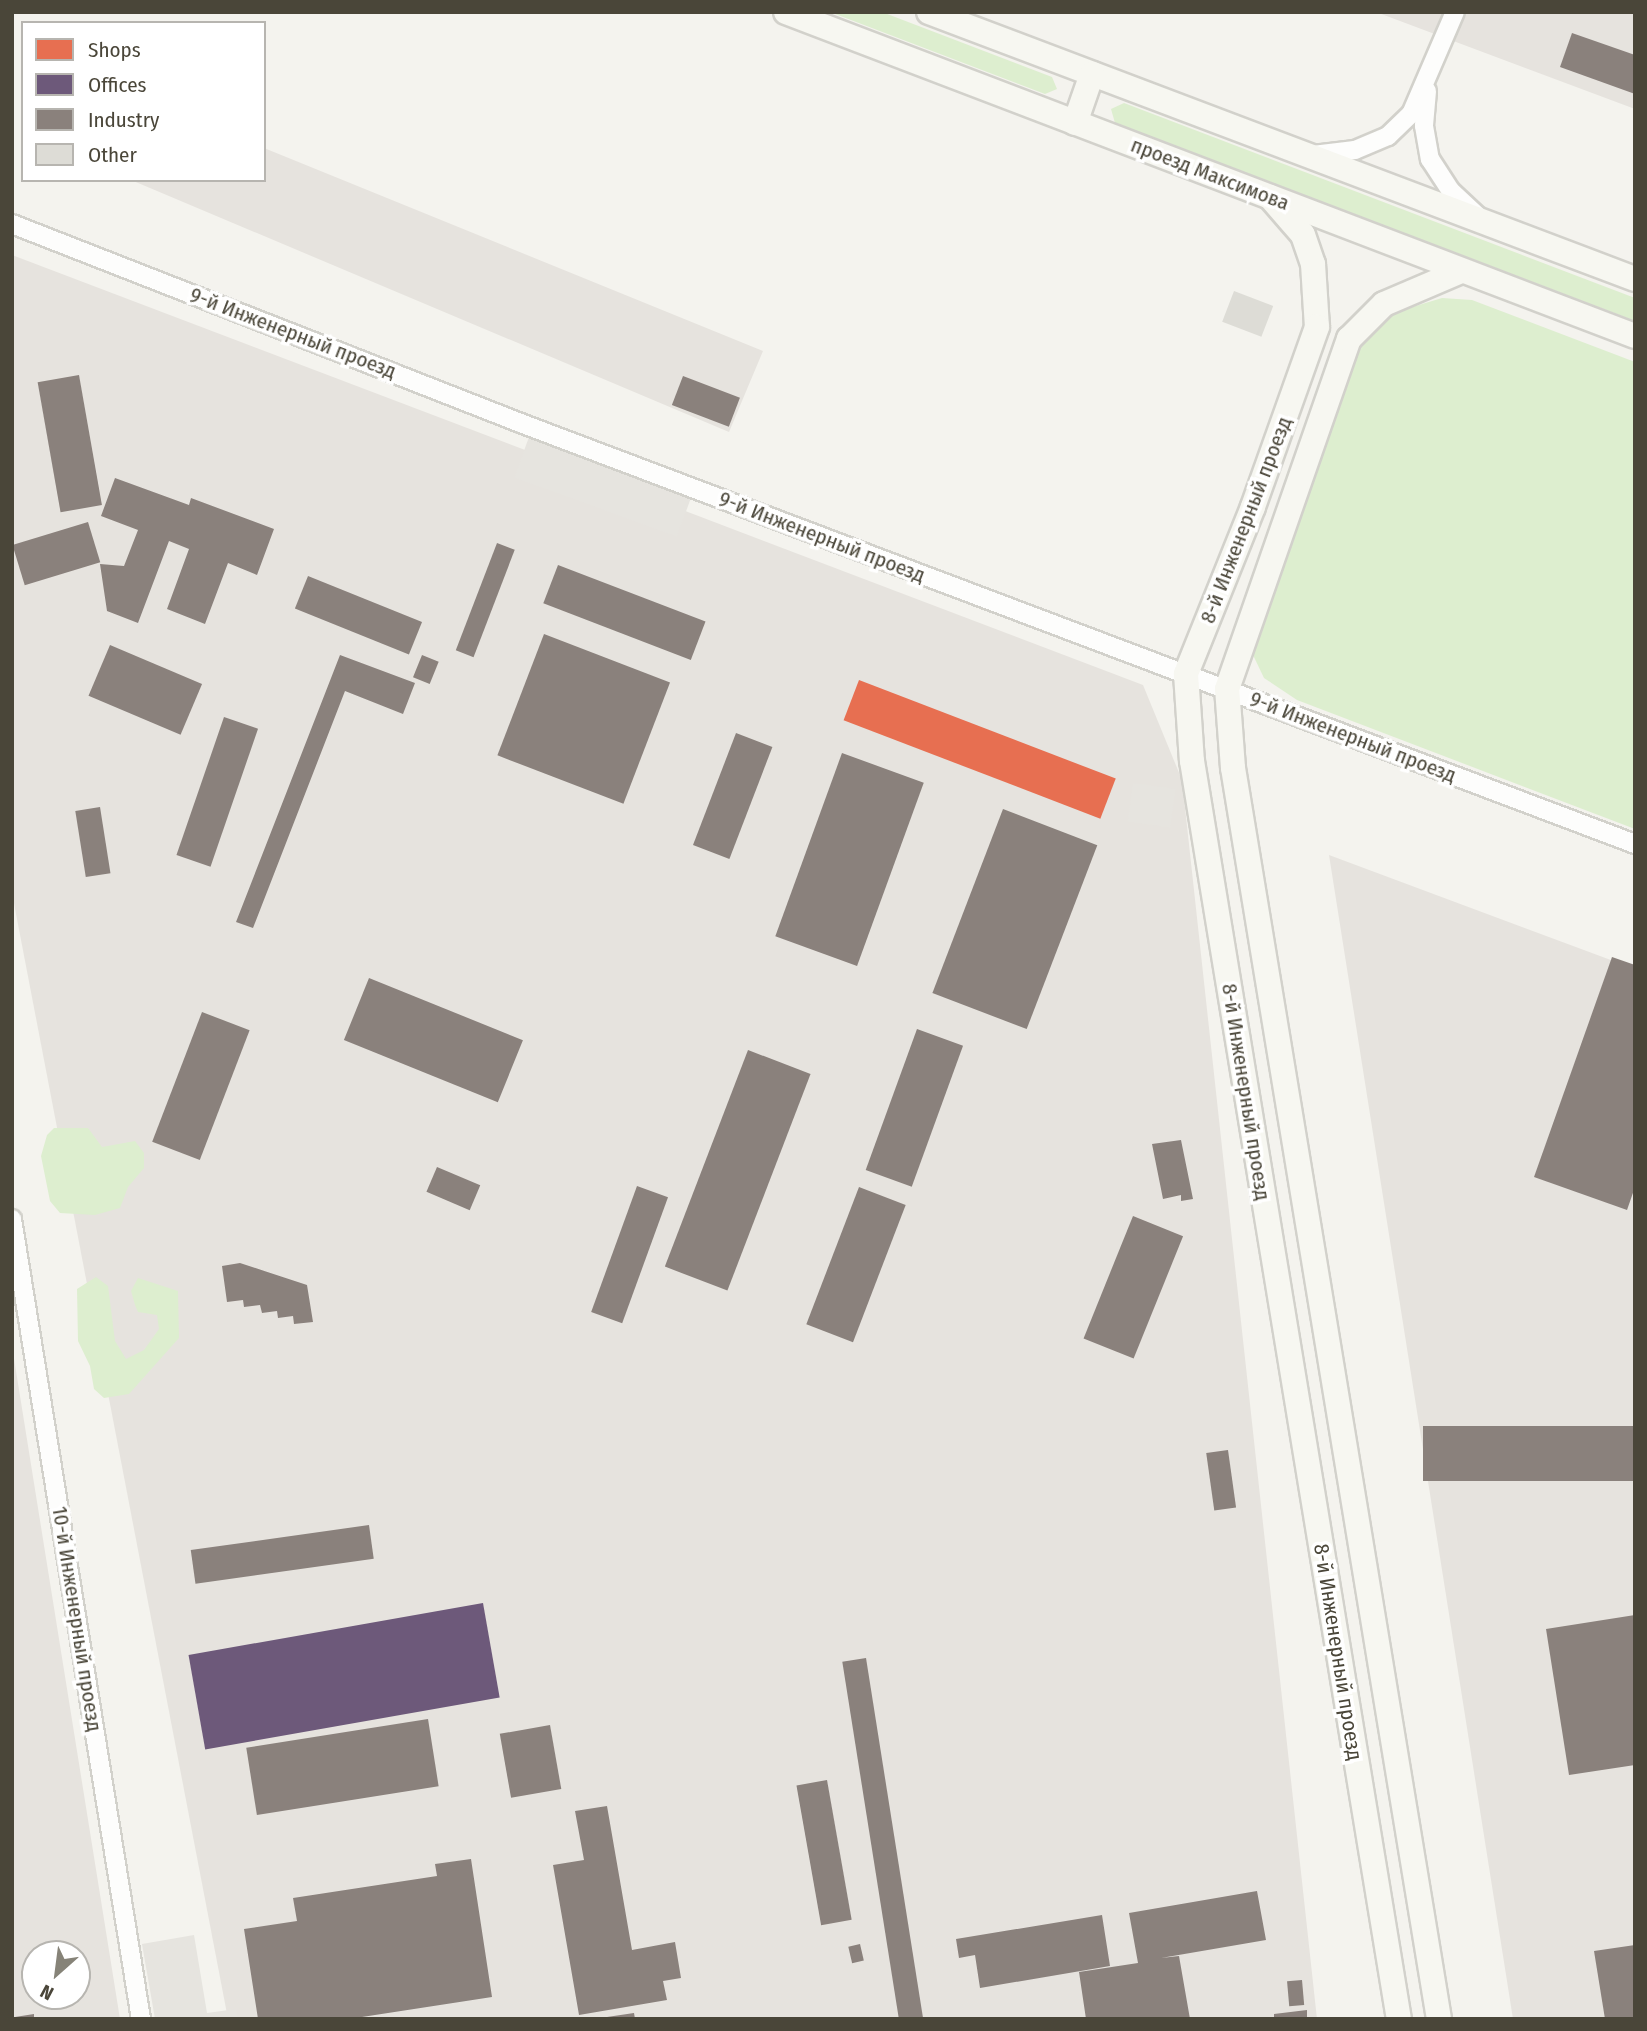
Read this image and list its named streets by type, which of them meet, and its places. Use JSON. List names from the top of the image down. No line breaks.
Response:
{"streets":{"street":["проезд Максимова","9-й Инженерный проезд","8-й Инженерный проезд","10-й Инженерный проезд"]},"crossings":[["проезд Максимова","8-й Инженерный проезд"],["9-й Инженерный проезд","8-й Инженерный проезд"]],"legend":["Shops","Offices","Industry","Other"],"north":"bottom left"}
